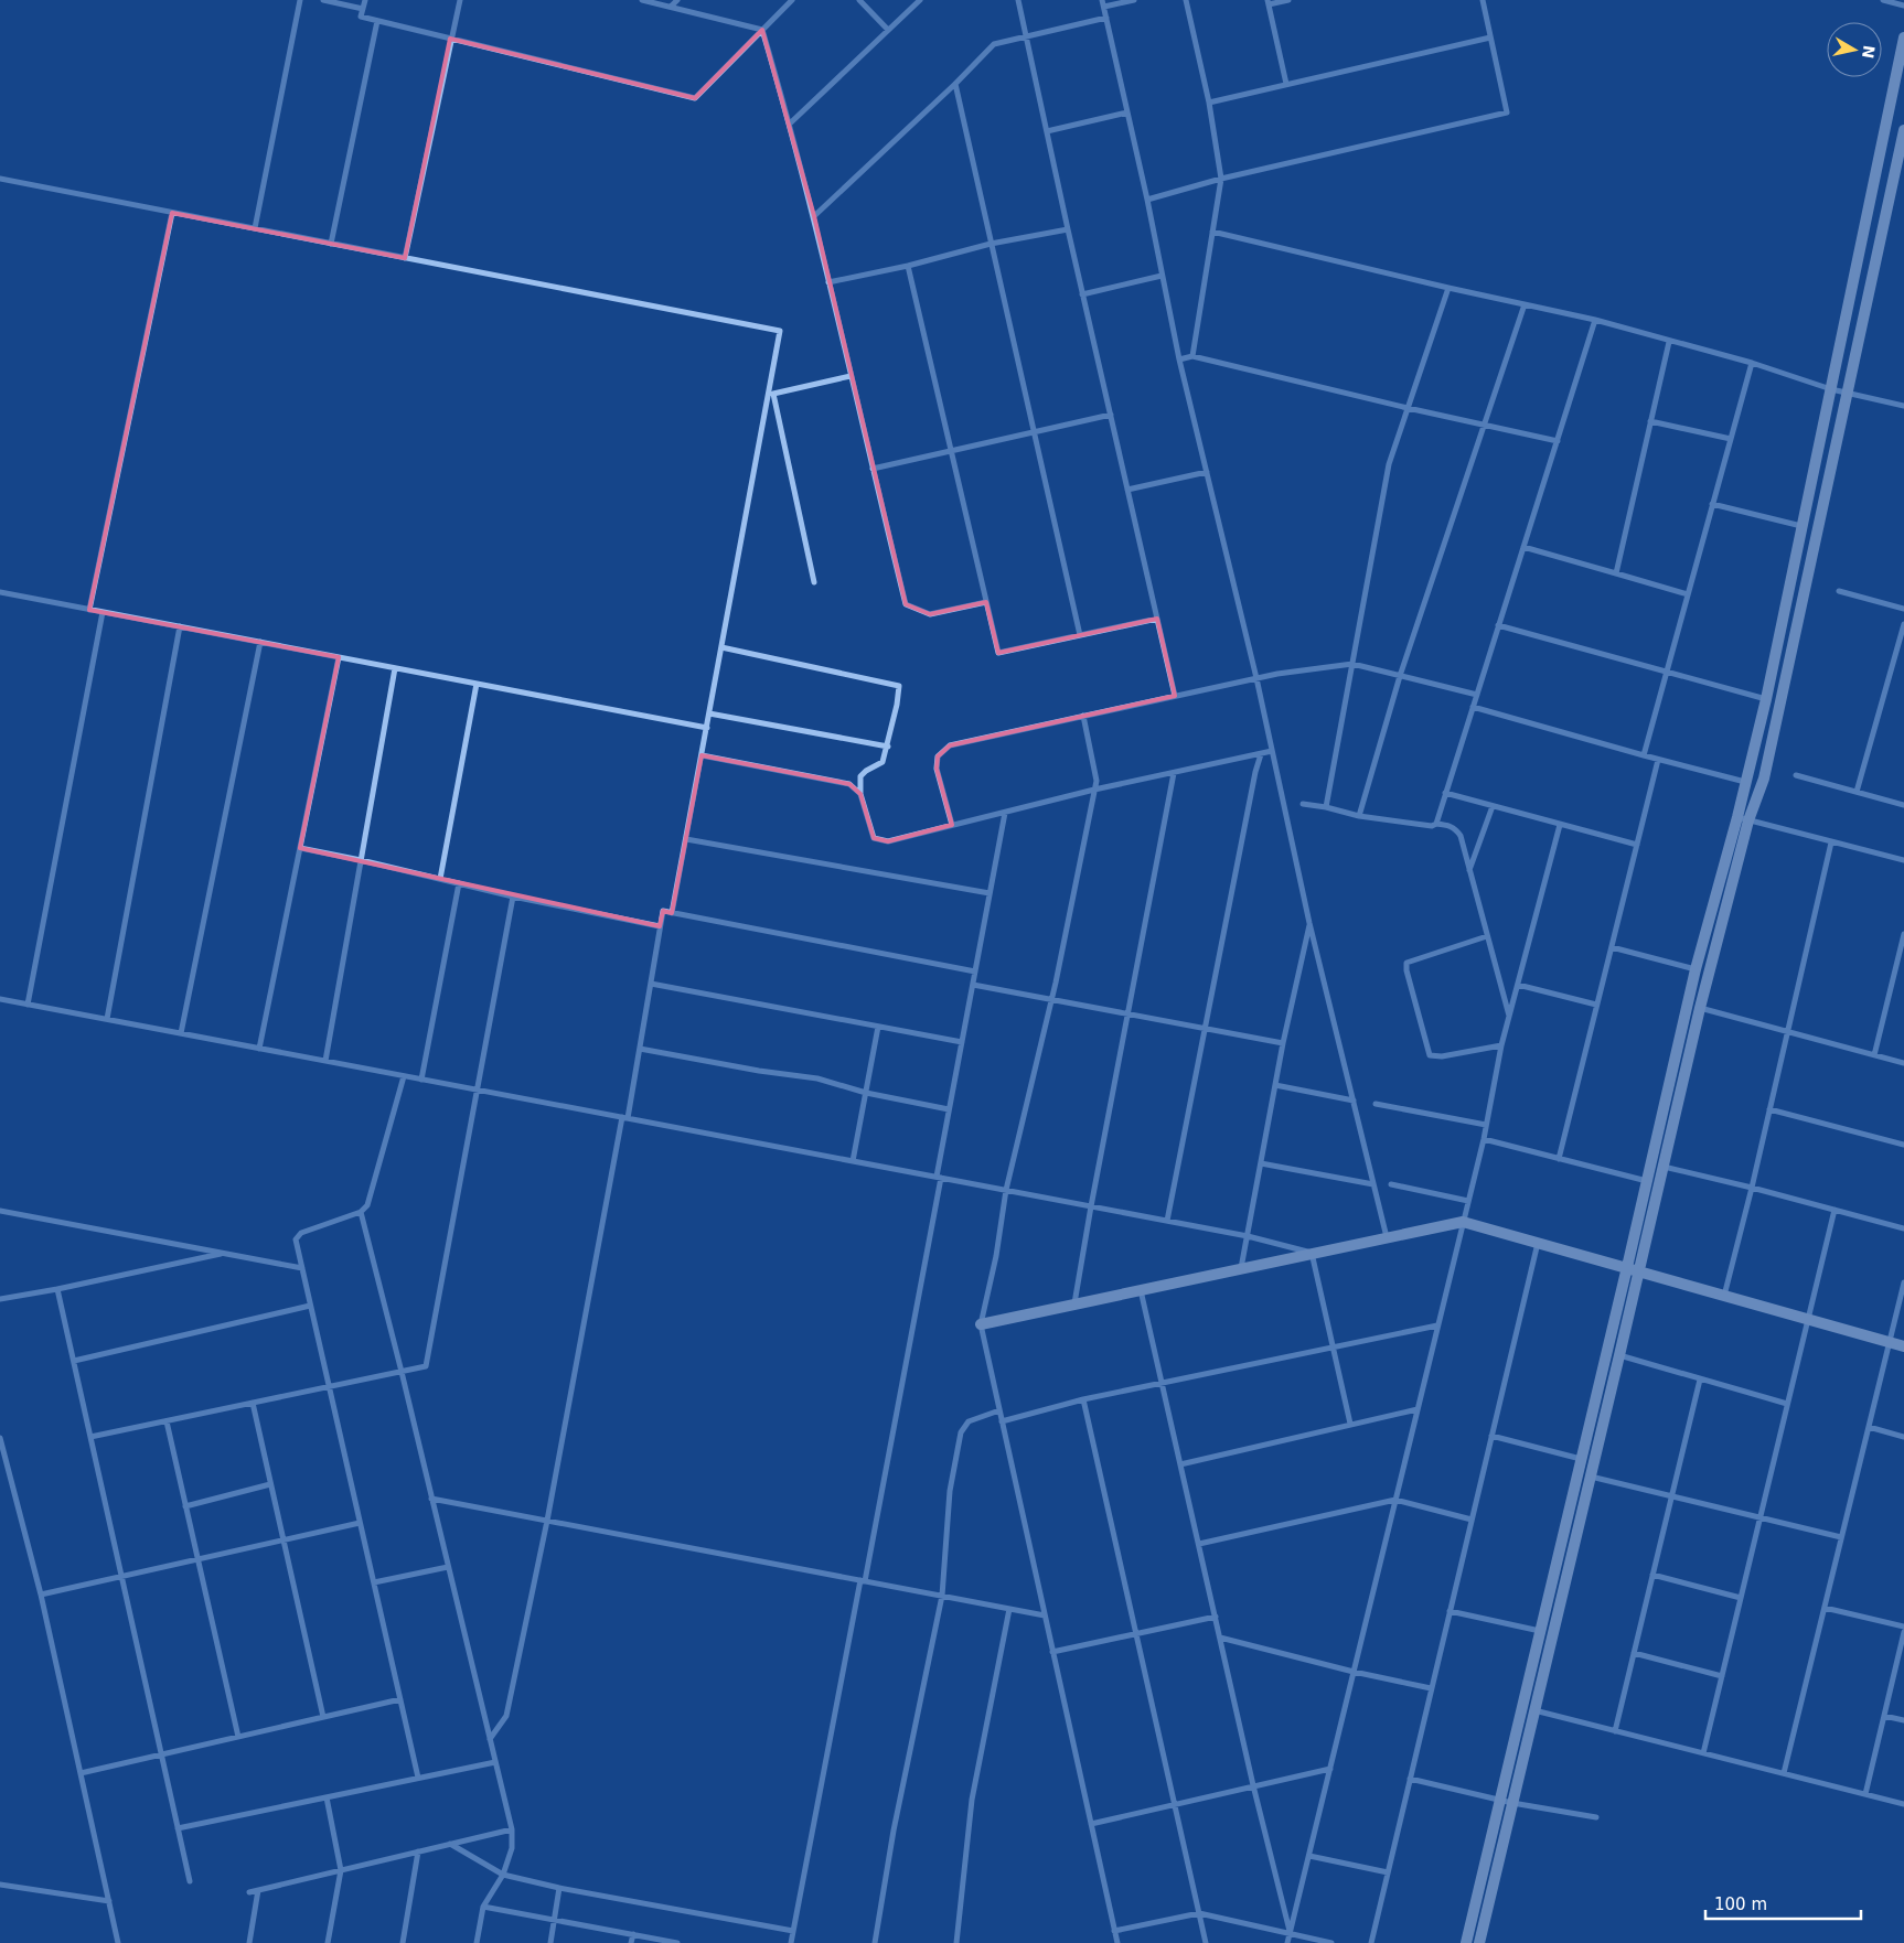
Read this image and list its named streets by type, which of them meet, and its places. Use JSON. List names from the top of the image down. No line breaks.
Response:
{"scale_bar":"100 m","north":"right"}
